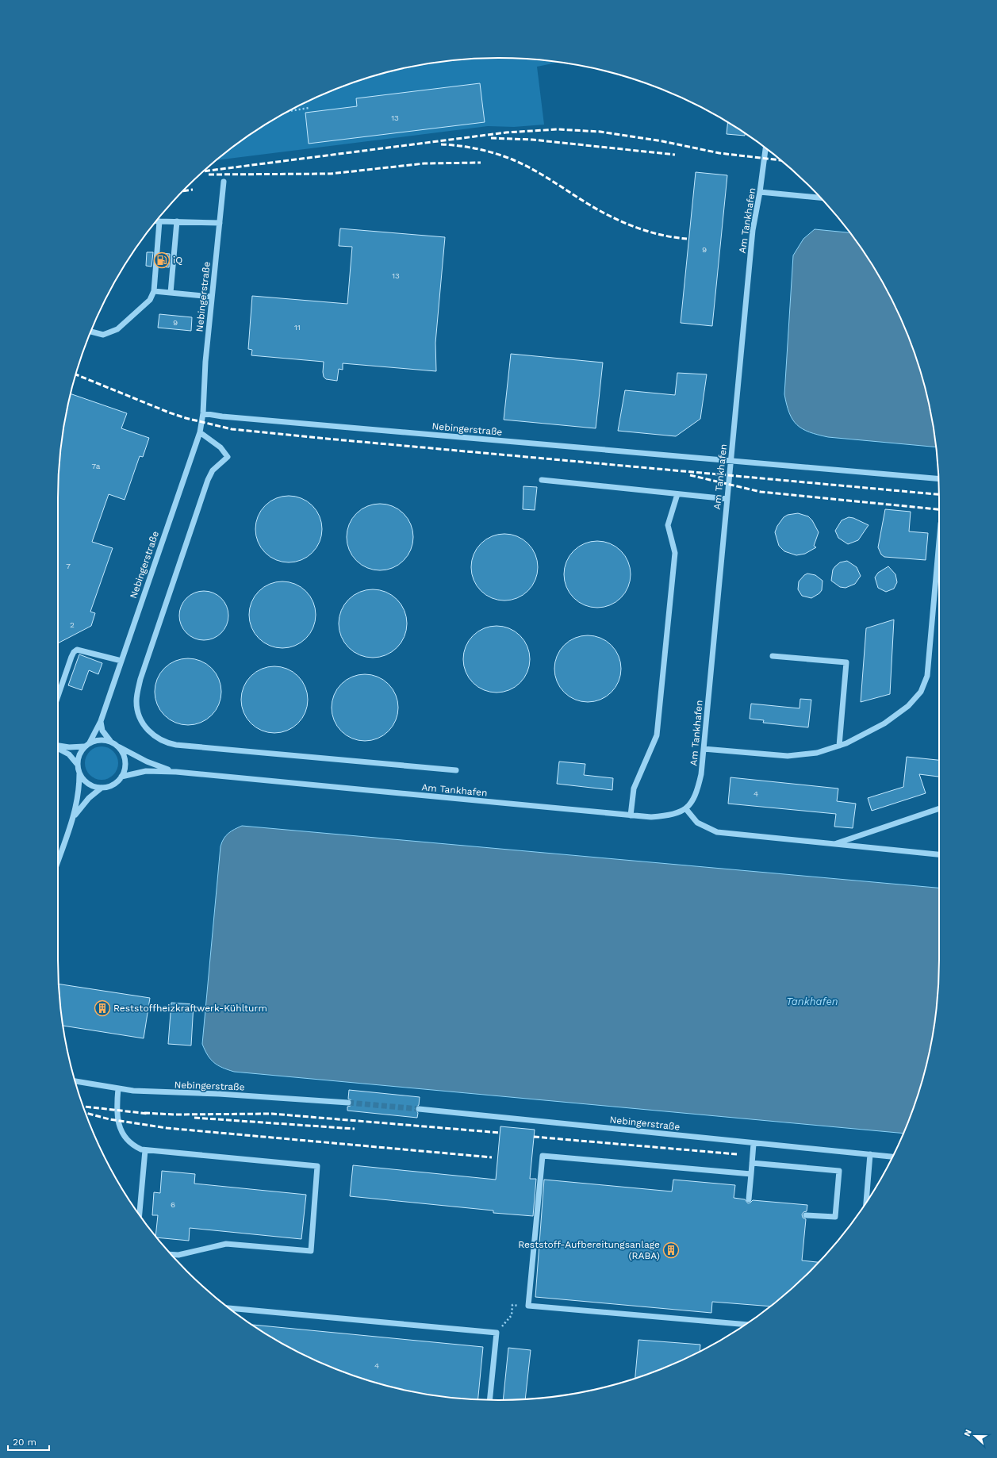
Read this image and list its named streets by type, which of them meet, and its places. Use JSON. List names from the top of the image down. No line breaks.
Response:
{"streets":{"street":["Am Tankhafen","Nebingerstraße"]},"crossings":[["Am Tankhafen","Nebingerstraße"]],"water":["Tankhafen"],"places":{"fuel station":["iQ"],"building":["Reststoffheizkraftwerk-Kühlturm","Reststoff-Aufbereitungsanlage (RABA)"]},"house_numbers":["13","9","13","9","11","7a","7","2","4","6","4"],"scale_bar":"20 m","north":"left"}
